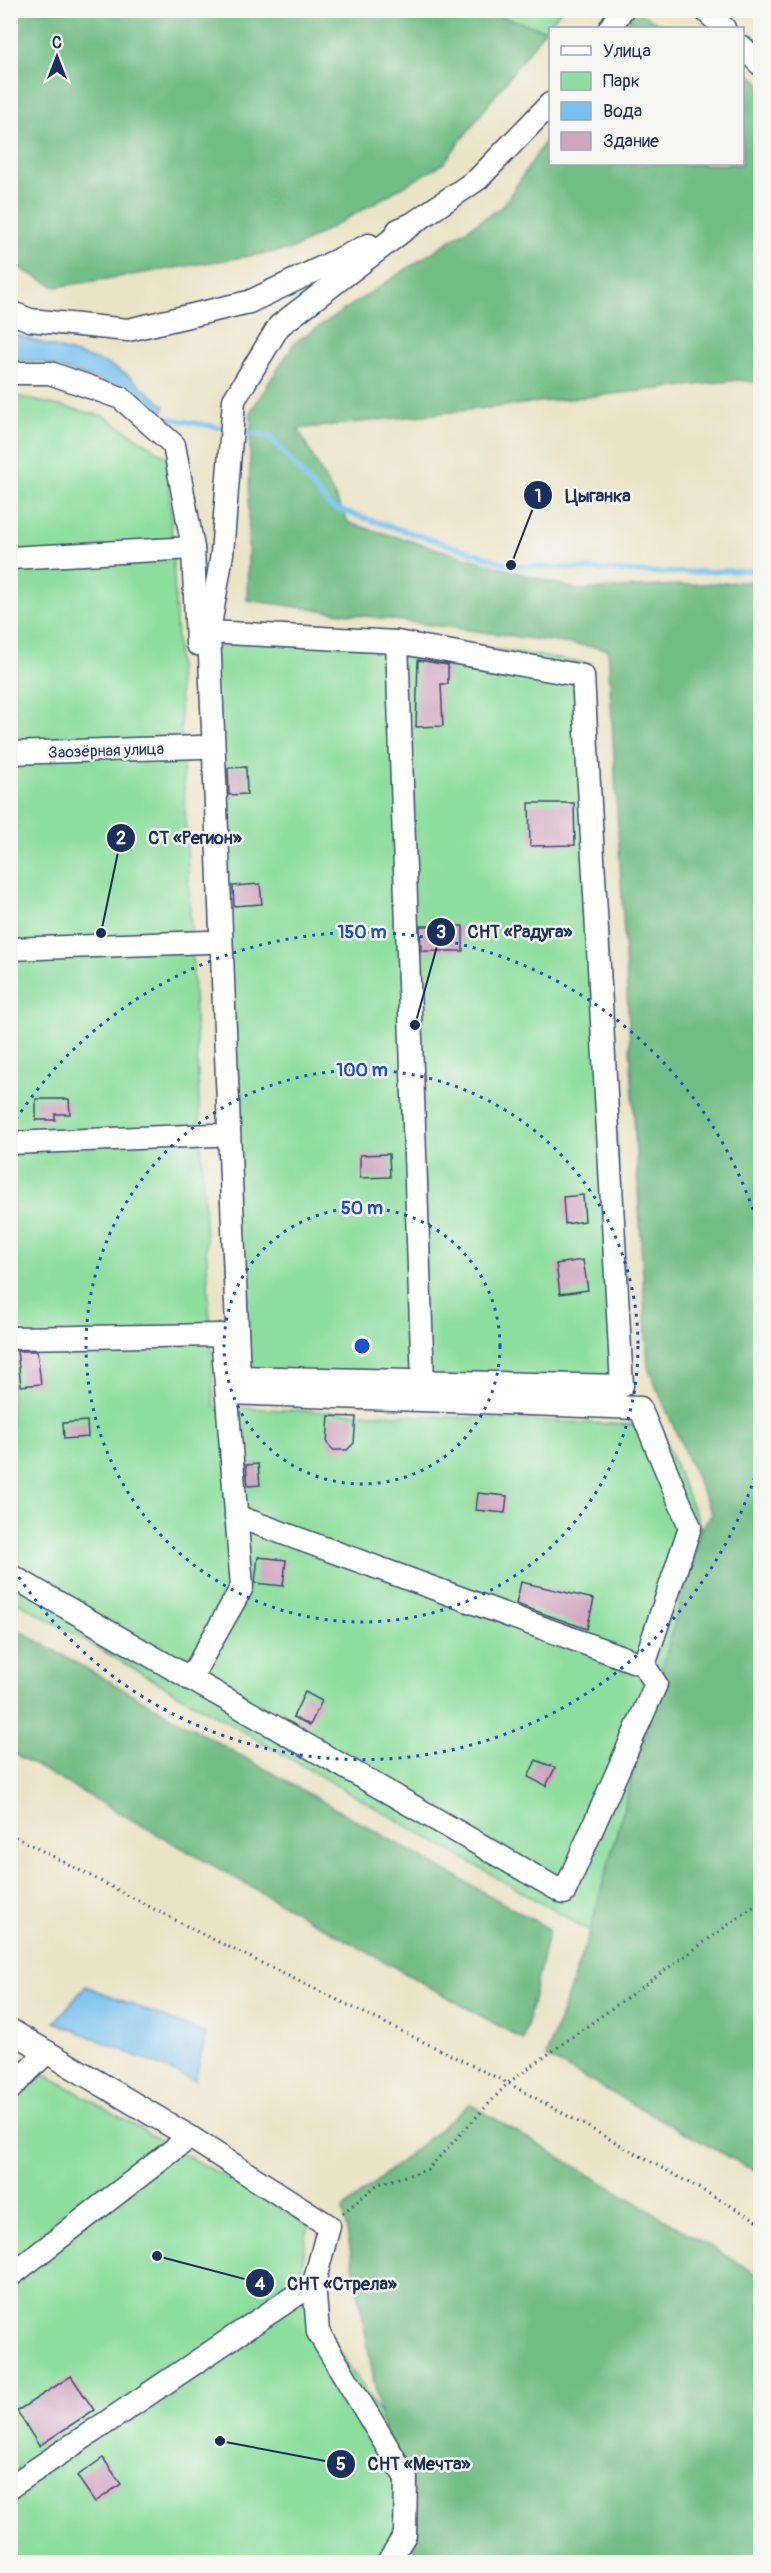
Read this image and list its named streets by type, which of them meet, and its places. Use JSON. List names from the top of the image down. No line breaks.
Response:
{"streets":{"street":["Заозёрная улица"]},"places":["Цыганка","СТ «Регион»","СНТ «Радуга»","СНТ «Стрела»","СНТ «Мечта»"],"legend":["Улица","Парк","Вода","Здание"],"north":"top","rings":["150 m","100 m","50 m"]}
